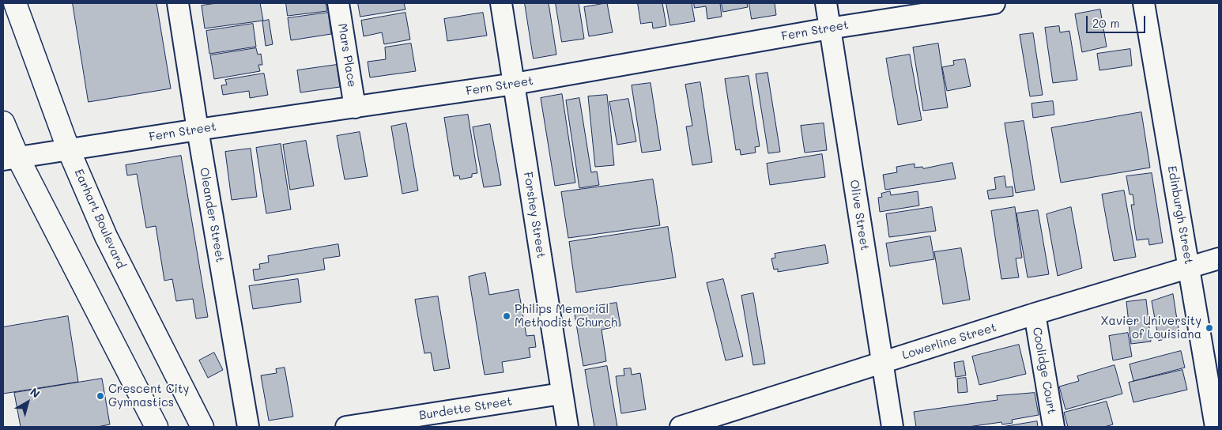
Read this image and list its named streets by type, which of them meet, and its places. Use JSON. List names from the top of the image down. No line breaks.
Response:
{"streets":{"main road":["Earhart Boulevard"],"street":["Fern Street","Mars Place","Oleander Street","Forshey Street","Olive Street","Edinburgh Street","Lowerline Street","Coolidge Court","Burdette Street"]},"crossings":[["Fern Street","Mars Place"],["Fern Street","Oleander Street"],["Fern Street","Forshey Street"],["Fern Street","Olive Street"],["Fern Street","Earhart Boulevard"],["Forshey Street","Burdette Street"],["Olive Street","Lowerline Street"],["Edinburgh Street","Lowerline Street"],["Lowerline Street","Coolidge Court"]],"places":["Philips Memorial Methodist Church","Xavier University of Louisiana","Crescent City Gymnastics"],"scale_bar":"20 m","north":"top right"}
